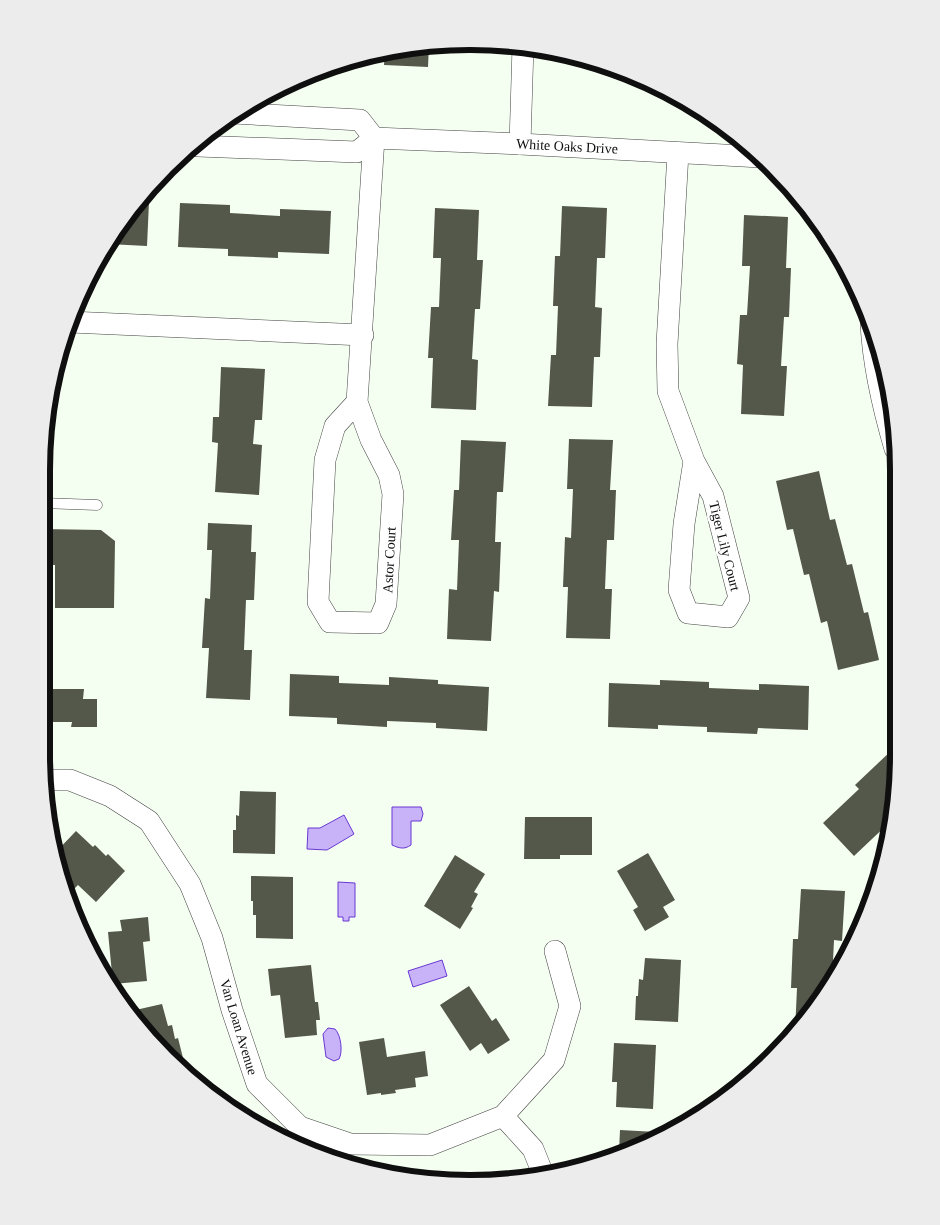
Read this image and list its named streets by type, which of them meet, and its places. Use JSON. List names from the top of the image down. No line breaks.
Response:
{"streets":{"street":["White Oaks Drive","Tiger Lily Court","Astor Court","Van Loan Avenue"]},"crossings":[["White Oaks Drive","Tiger Lily Court"],["White Oaks Drive","Astor Court"]]}
